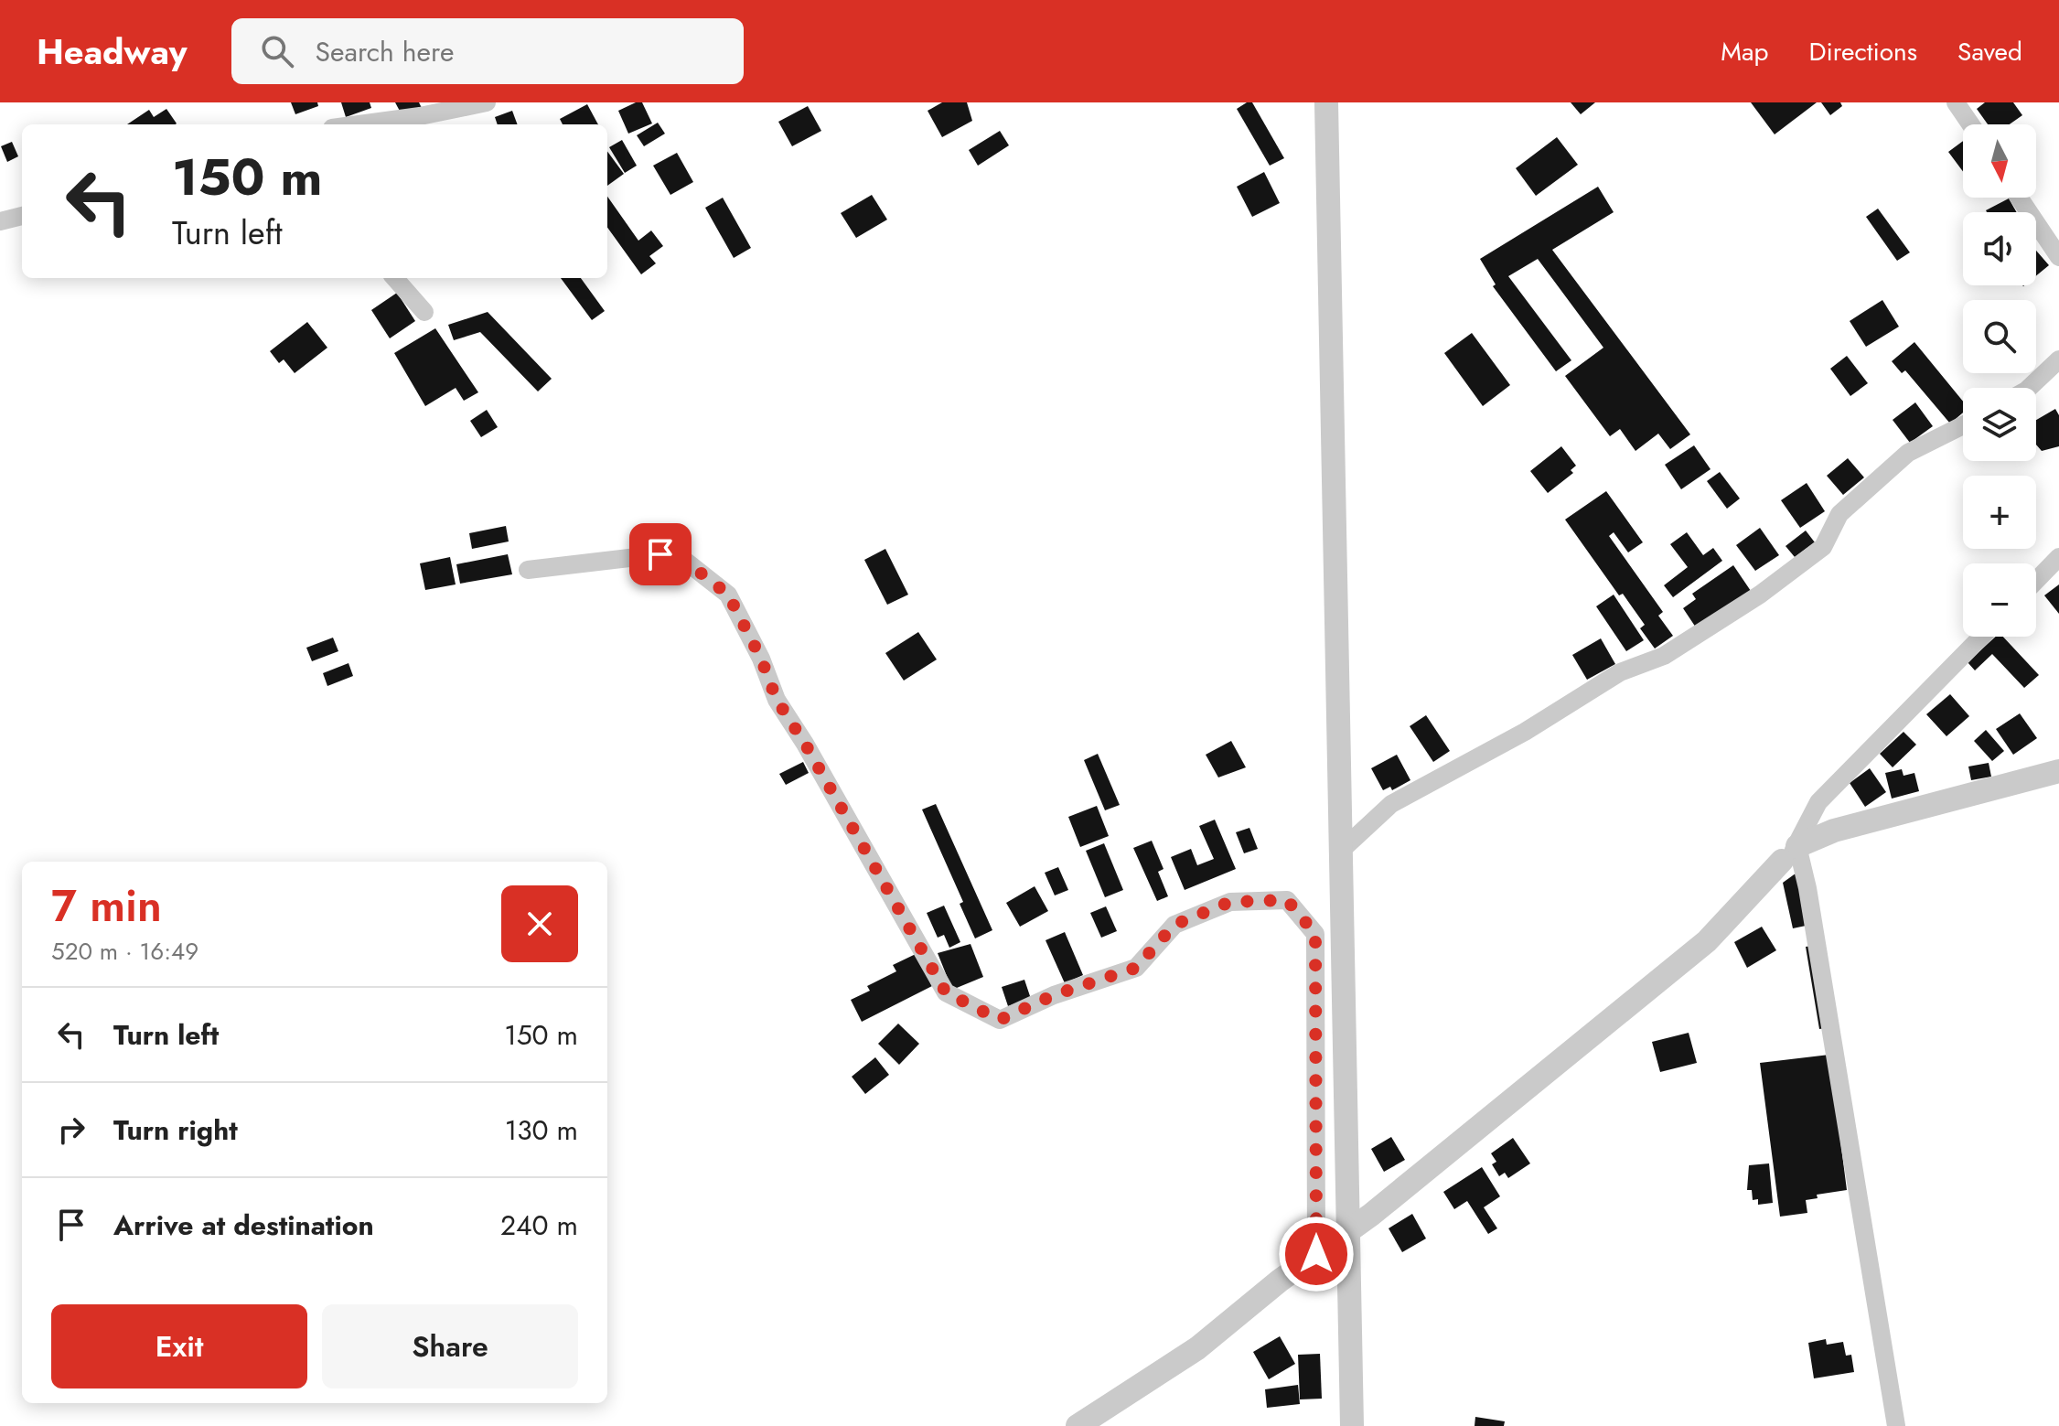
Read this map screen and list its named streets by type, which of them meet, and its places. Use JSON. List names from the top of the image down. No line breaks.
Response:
{"north":"bottom","page":{"header":"Headway","search":"Search here","nav":["Map","Directions","Saved"],"map_buttons":["+","−"],"turn":["150 m","Turn left"],"heading":["7 min","520 m · 16:49"],"list":[{"name":"Turn left","value":"150 m"},{"name":"Turn right","value":"130 m"},{"name":"Arrive at destination","value":"240 m"}],"buttons":["Exit","Share"]}}
